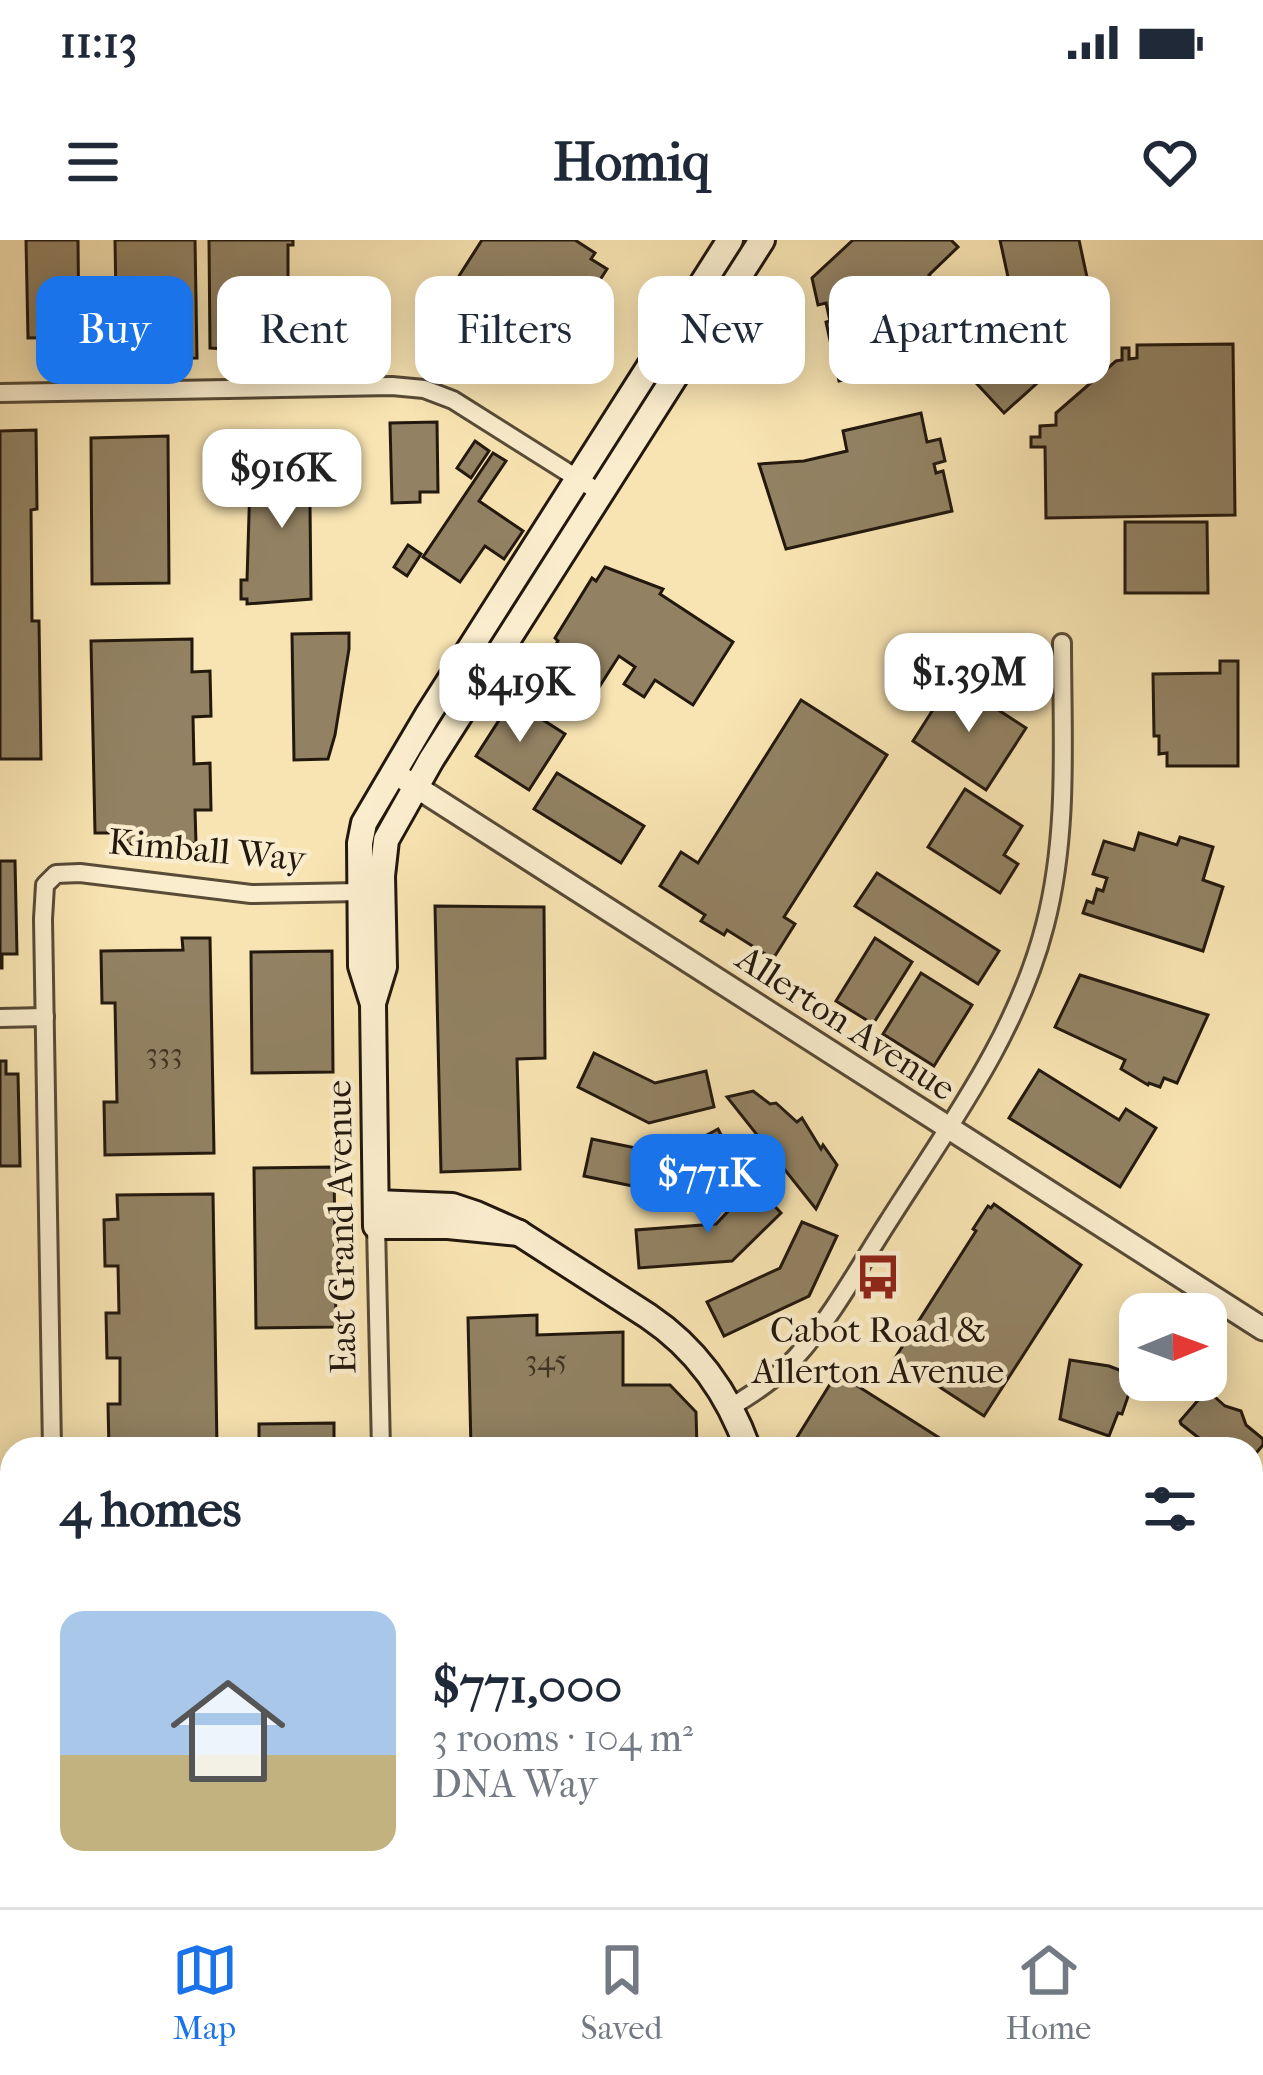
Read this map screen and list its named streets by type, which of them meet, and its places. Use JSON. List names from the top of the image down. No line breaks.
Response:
{"streets":{"main road":["East Grand Avenue"],"street":["Kimball Way","Allerton Avenue"]},"crossings":[["Kimball Way","East Grand Avenue"],["Allerton Avenue","East Grand Avenue"]],"places":{"bus stop":["Cabot Road & Allerton Avenue"]},"house_numbers":["333","345"],"north":"right","page":{"status":"11:13","header":"Homiq","chip":["Buy","Rent","Filters","New","Apartment"],"price":["$916K","$1.39M","$419K","$771K"],"heading":"4 homes","list":[{"name":"$771,000","note":"3 rooms · 104 m² · DNA Way"}],"tabs":["Map","Saved","Home"]}}
